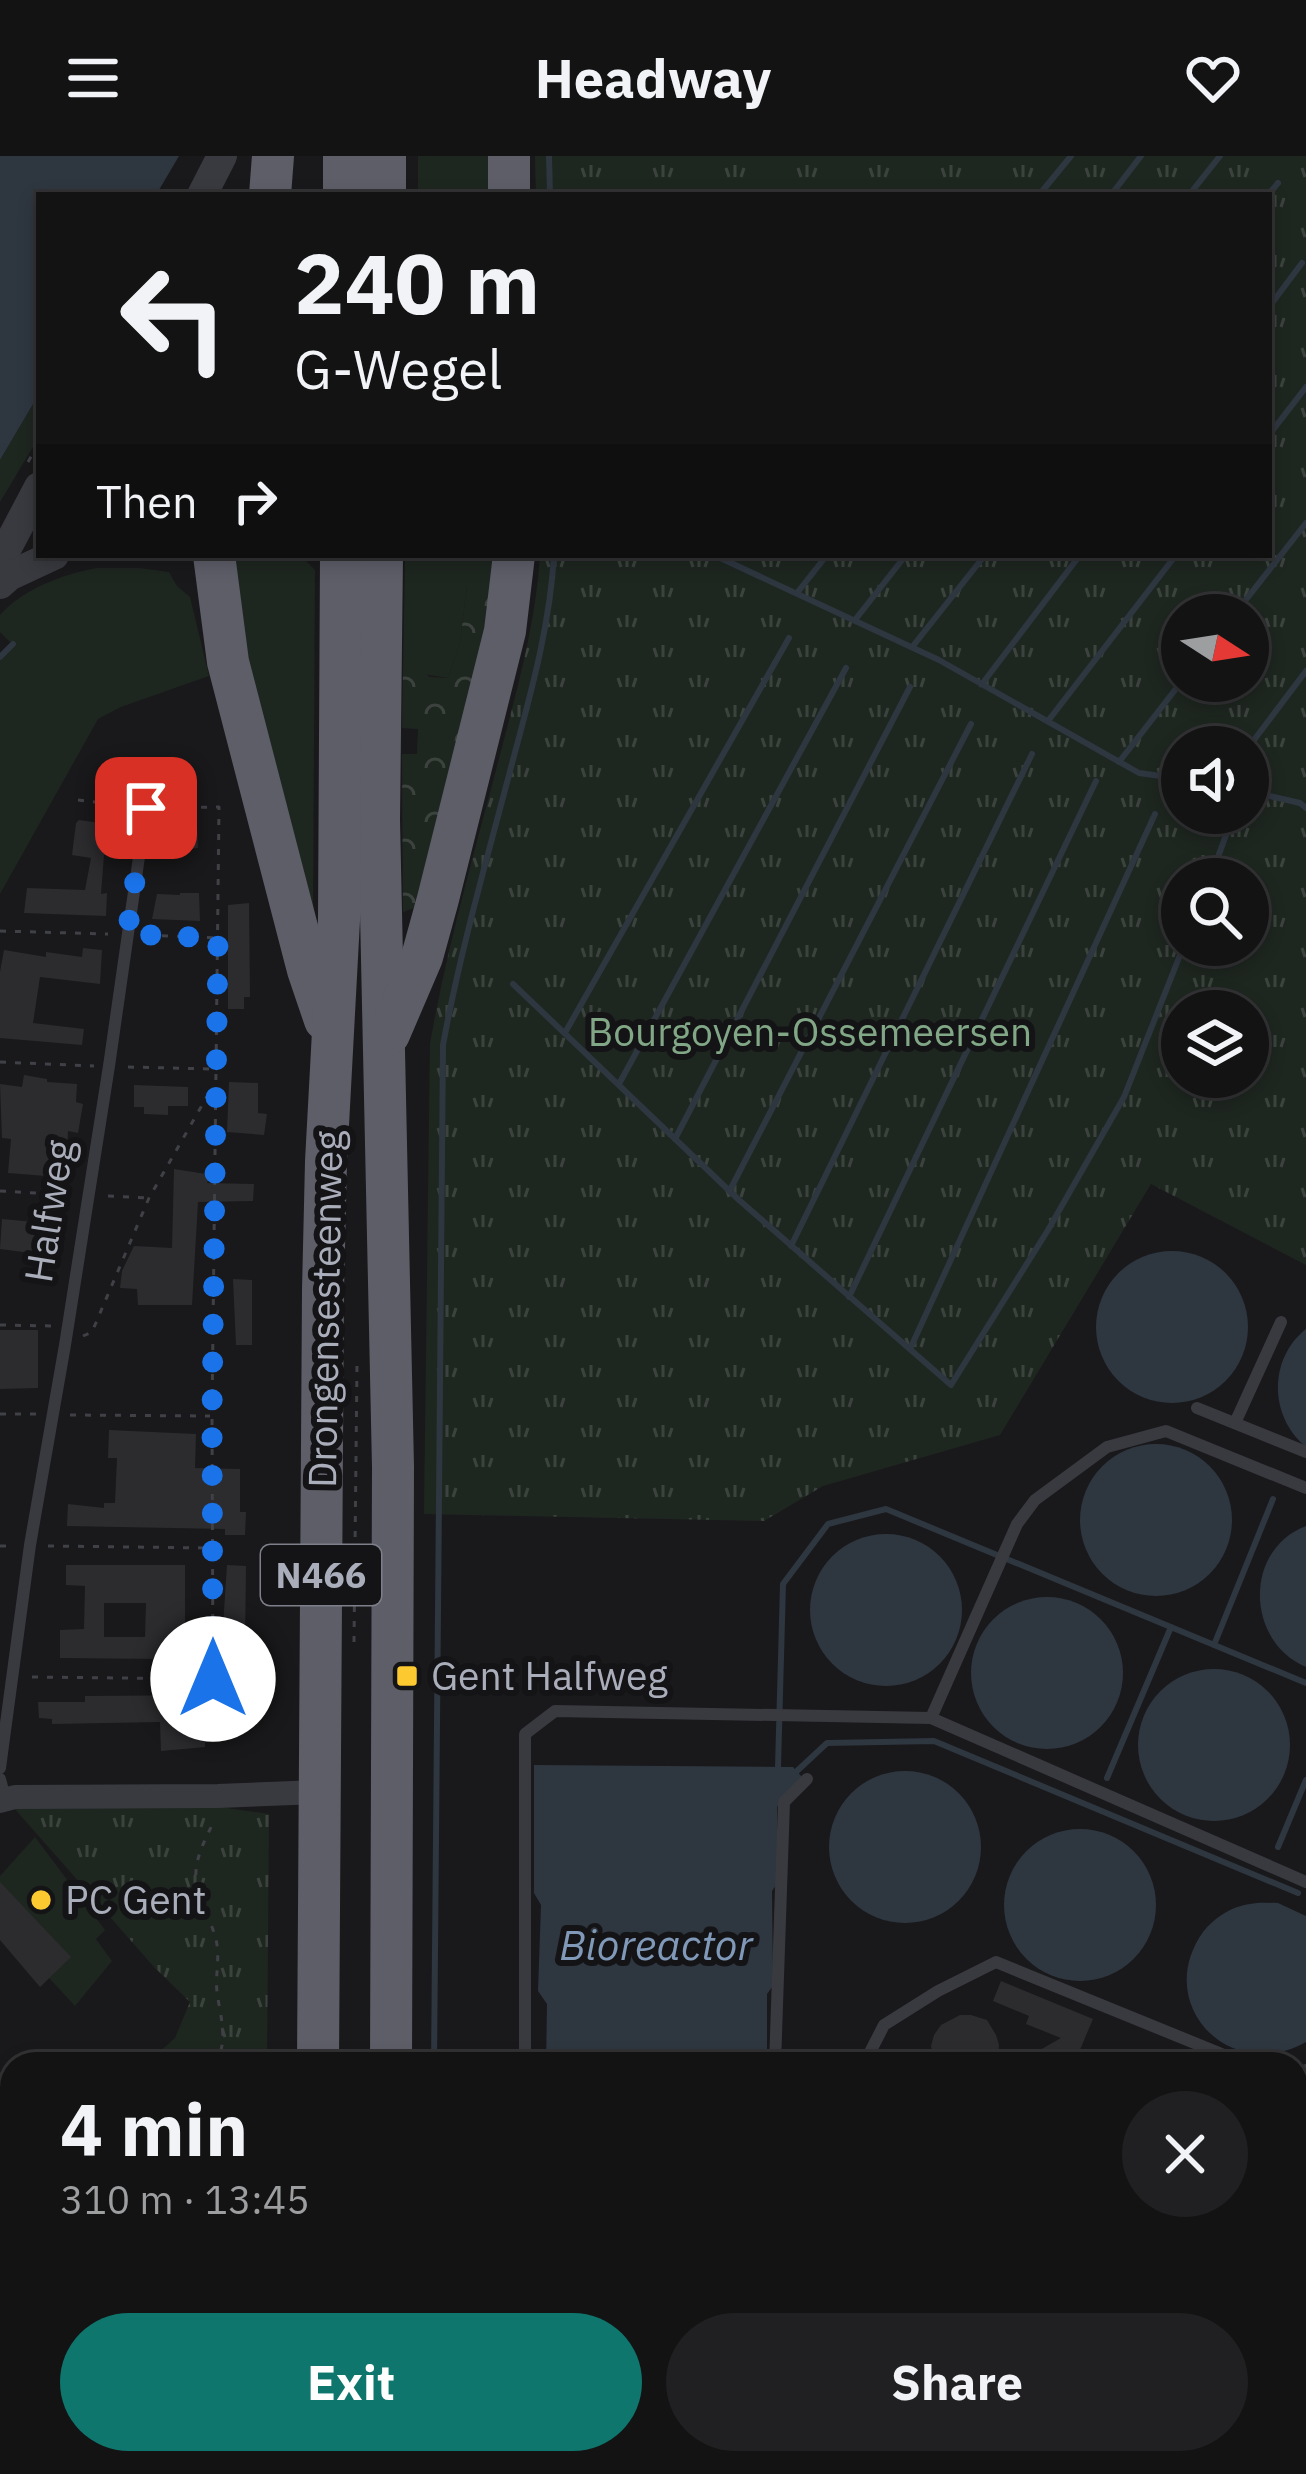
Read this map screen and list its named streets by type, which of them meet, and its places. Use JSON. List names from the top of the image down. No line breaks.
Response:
{"streets":{"highway":["Drongensesteenweg","N466"],"lane":["Halfweg"]},"water":["Bioreactor"],"parks":["Bourgoyen-Ossemeersen"],"places":{"transit":["Gent Halfweg"],"other":["PC Gent"]},"north":"right","page":{"header":"Headway","turn":["240 m","G-Wegel"],"then":"Then","heading":["4 min","310 m · 13:45"],"buttons":["Exit","Share"]}}
